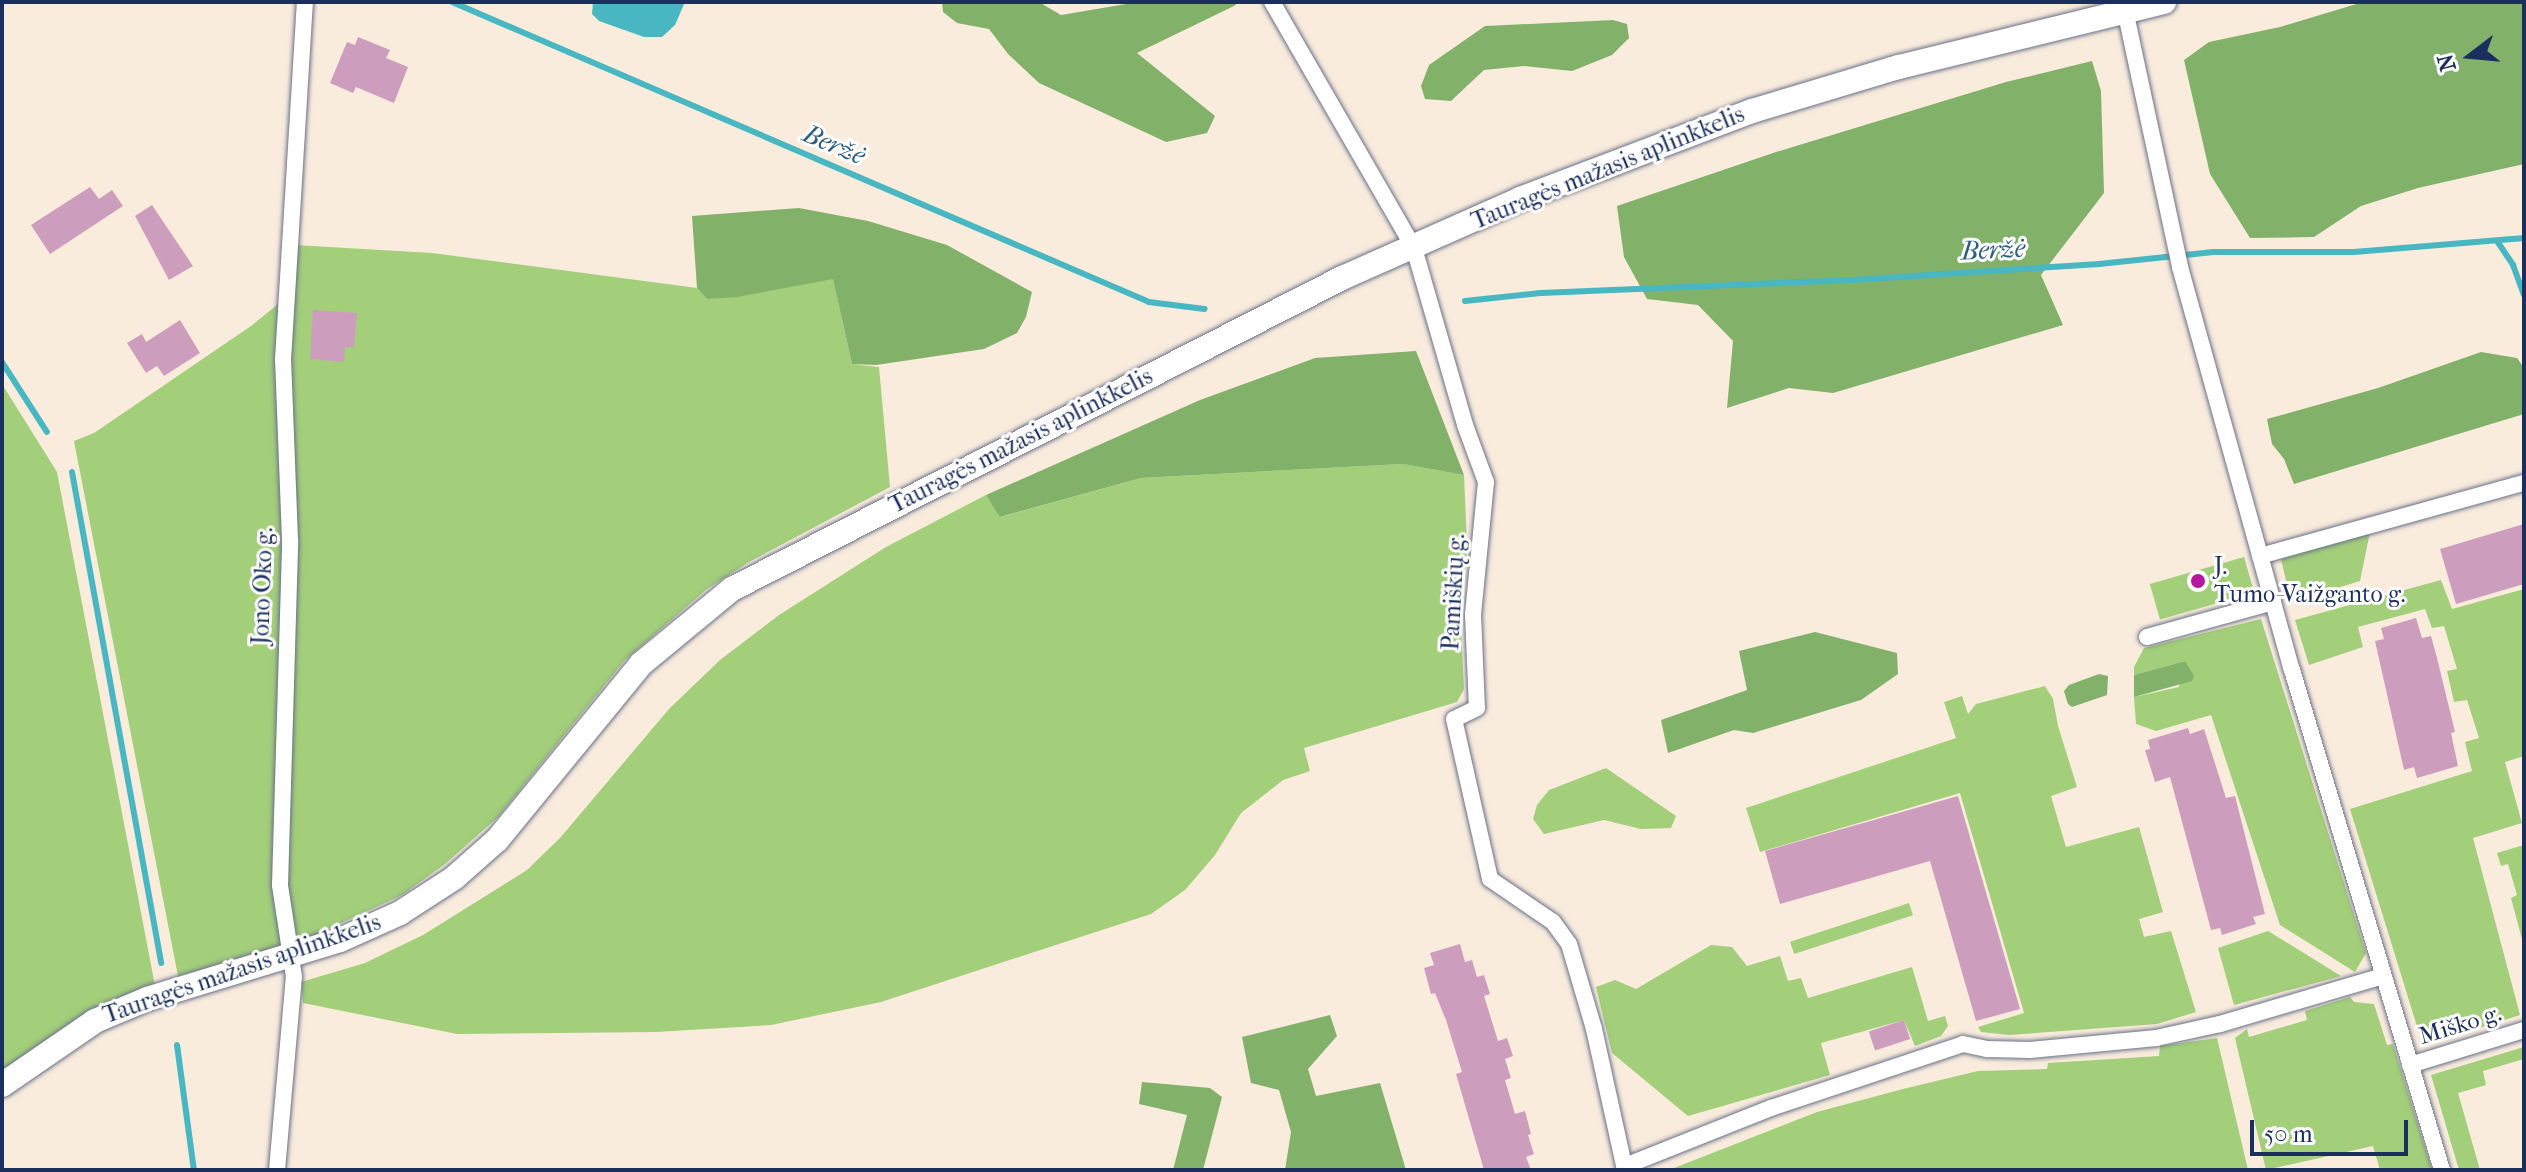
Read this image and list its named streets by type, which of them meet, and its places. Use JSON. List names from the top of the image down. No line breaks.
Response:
{"streets":{"main road":["Tauragės mažasis aplinkkelis"],"street":["Jono Oko g.","Pamiškių g.","Miško g."]},"crossings":[["Tauragės mažasis aplinkkelis","Jono Oko g."],["Tauragės mažasis aplinkkelis","Pamiškių g."]],"water":["Beržė"],"places":["J. Tumo-Vaižganto g."],"scale_bar":"50 m","north":"left"}
